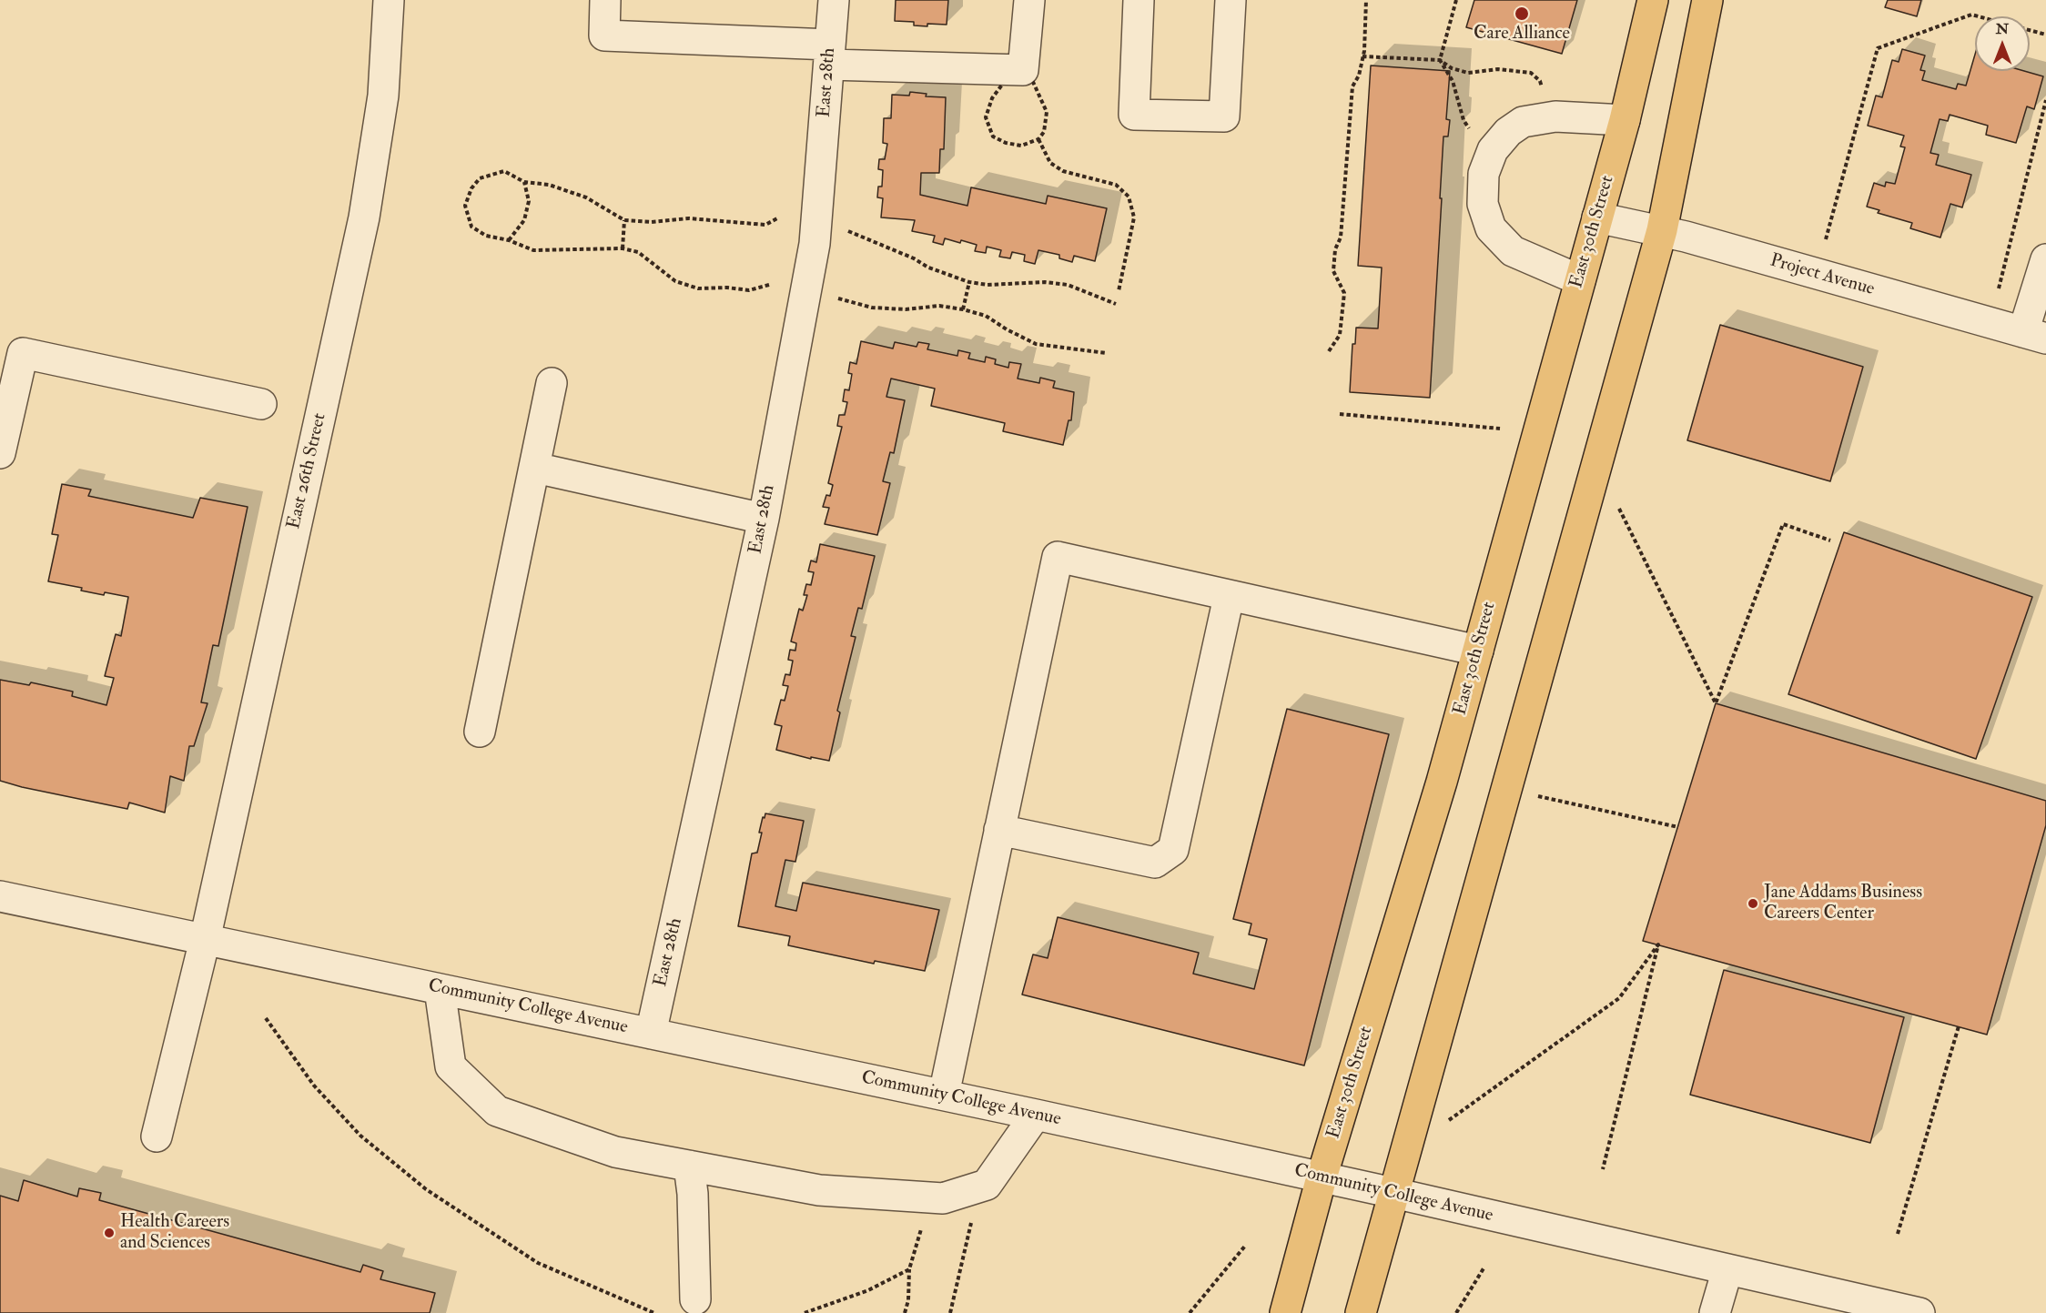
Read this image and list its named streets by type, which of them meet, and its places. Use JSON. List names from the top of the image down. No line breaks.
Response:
{"streets":{"main road":["East 30th Street"],"street":["East 28th","Project Avenue","East 26th Street","Community College Avenue"]},"crossings":[["East 28th","Community College Avenue"],["East 30th Street","Project Avenue"],["East 30th Street","Community College Avenue"],["East 26th Street","Community College Avenue"]],"places":["Care Alliance","Jane Addams Business Careers Center","Health Careers and Sciences"],"north":"top"}
